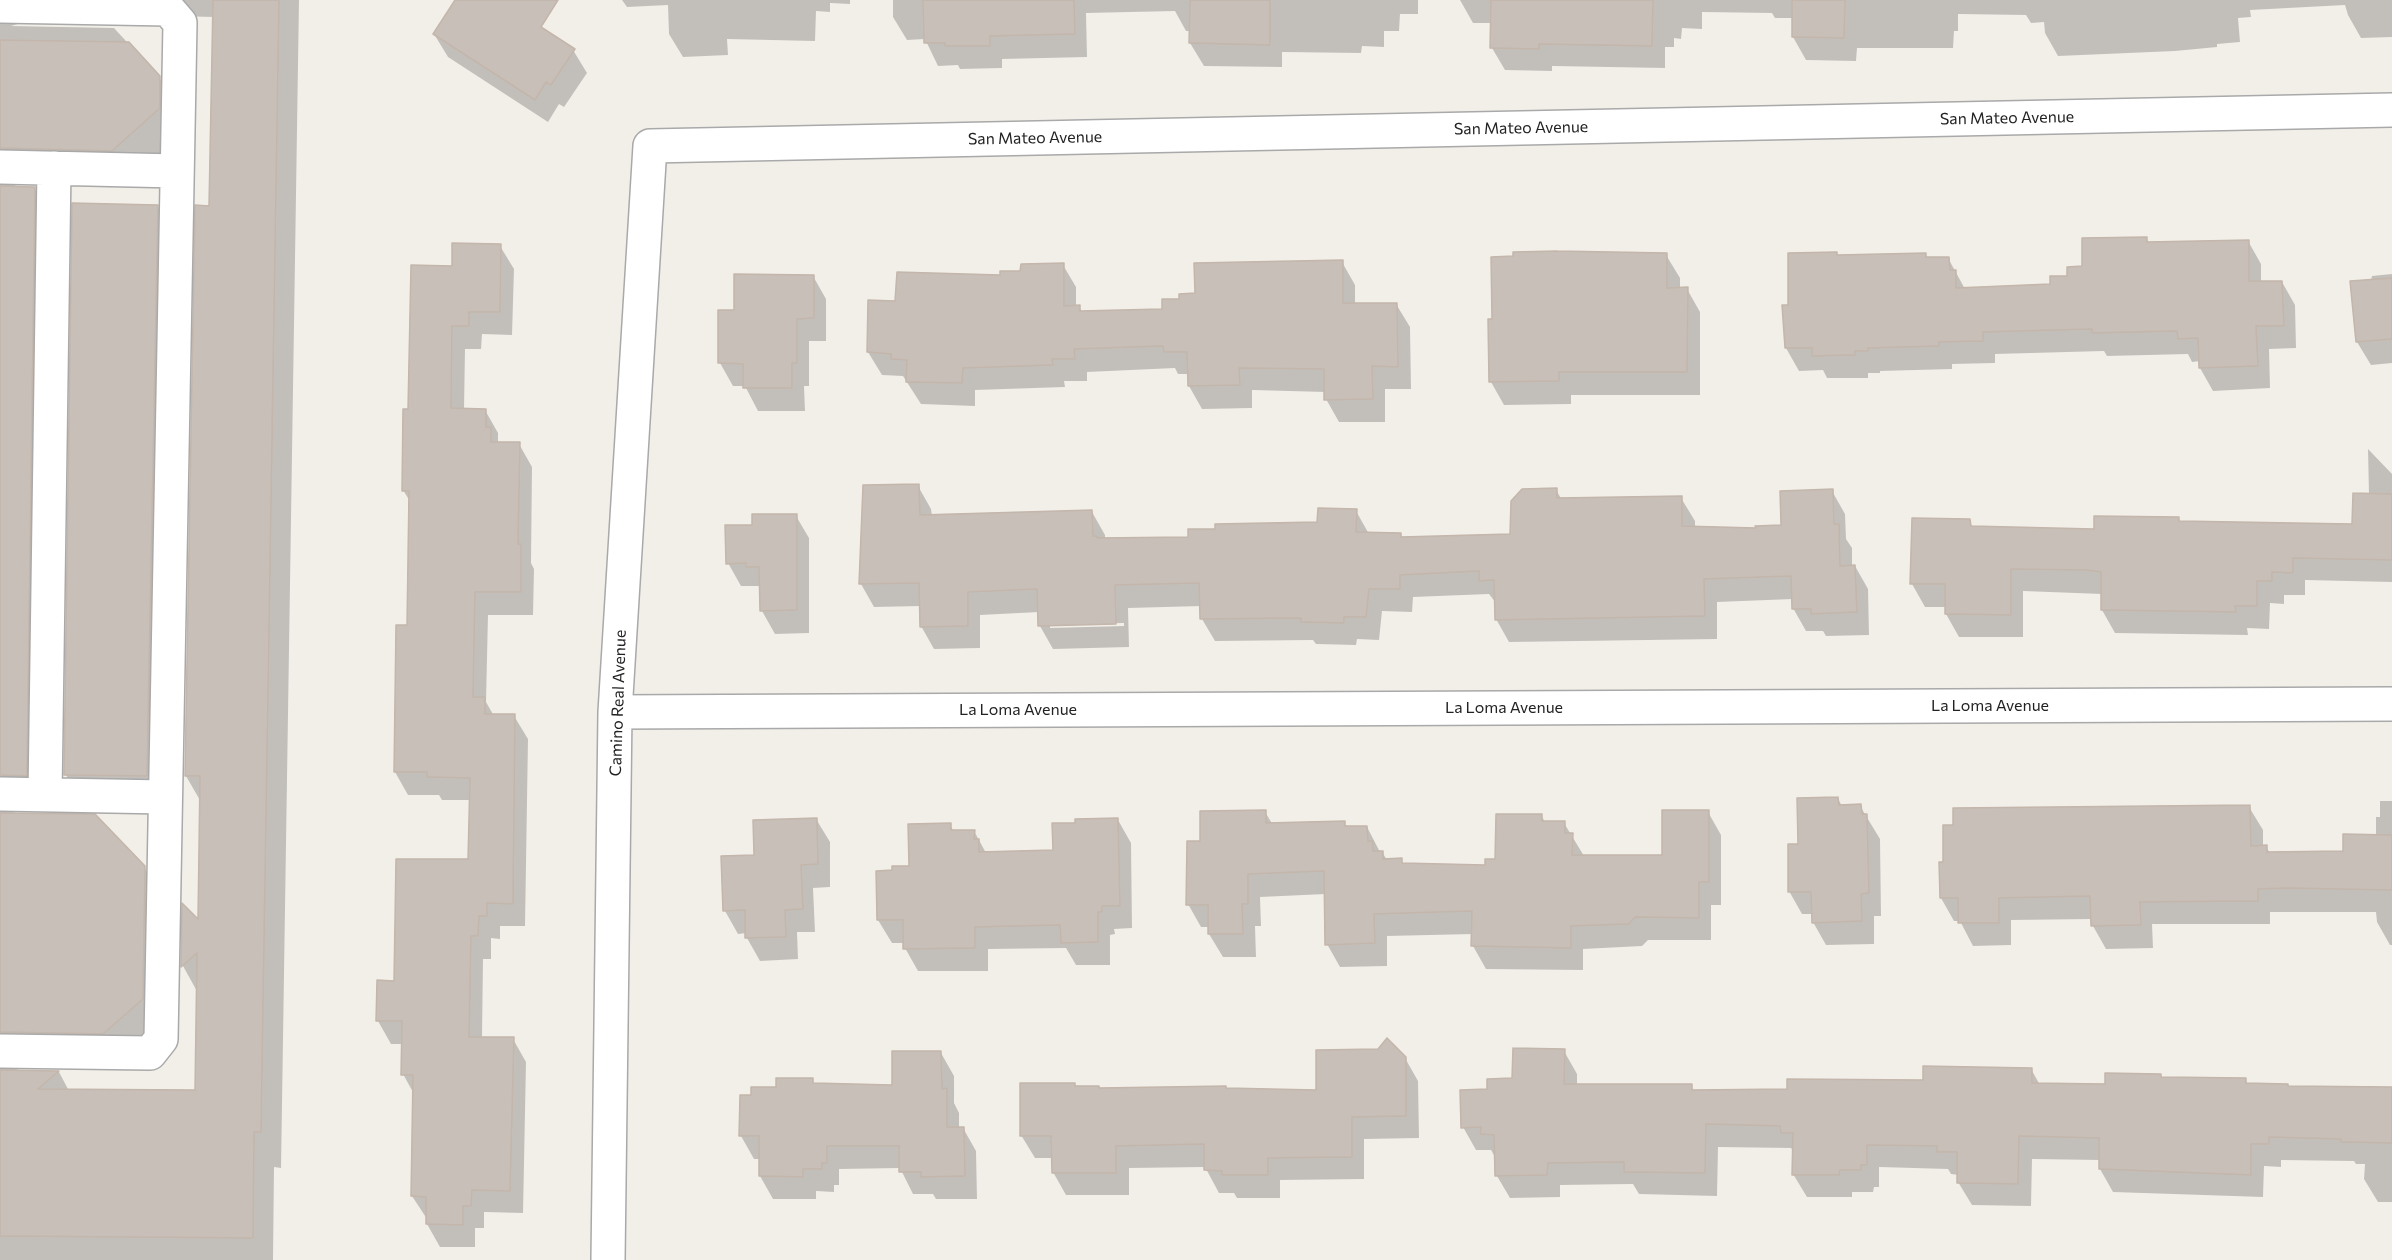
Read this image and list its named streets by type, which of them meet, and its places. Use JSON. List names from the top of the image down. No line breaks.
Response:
{"streets":{"street":["San Mateo Avenue","Camino Real Avenue","La Loma Avenue"]},"crossings":[["San Mateo Avenue","Camino Real Avenue"],["Camino Real Avenue","La Loma Avenue"]]}
